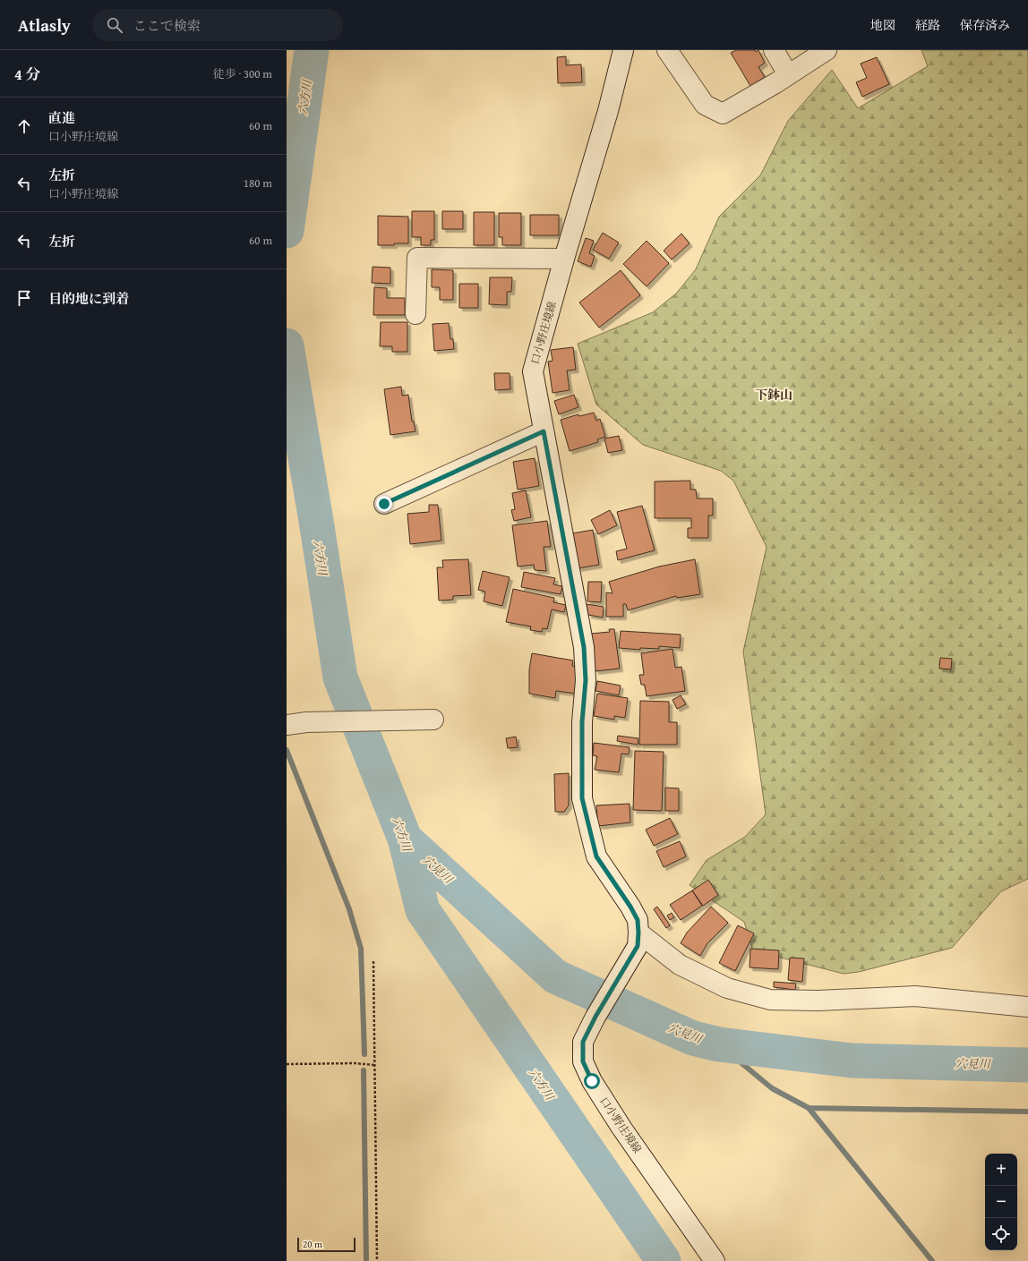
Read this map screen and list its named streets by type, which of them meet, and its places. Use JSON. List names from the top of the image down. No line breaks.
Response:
{"streets":{"main road":["口小野庄境線"]},"districts":["下鉢山"],"water":["六方川","穴見川"],"scale_bar":"20 m","page":{"header":"Atlasly","search":"ここで検索","nav":["地図","経路","保存済み"],"heading":["4 分","徒歩 · 300 m"],"list":[["直進","口小野庄境線","60 m"],["左折","口小野庄境線","180 m"],["左折","60 m"],"目的地に到着"],"map_buttons":["+","−"],"scale":"20 m"}}
